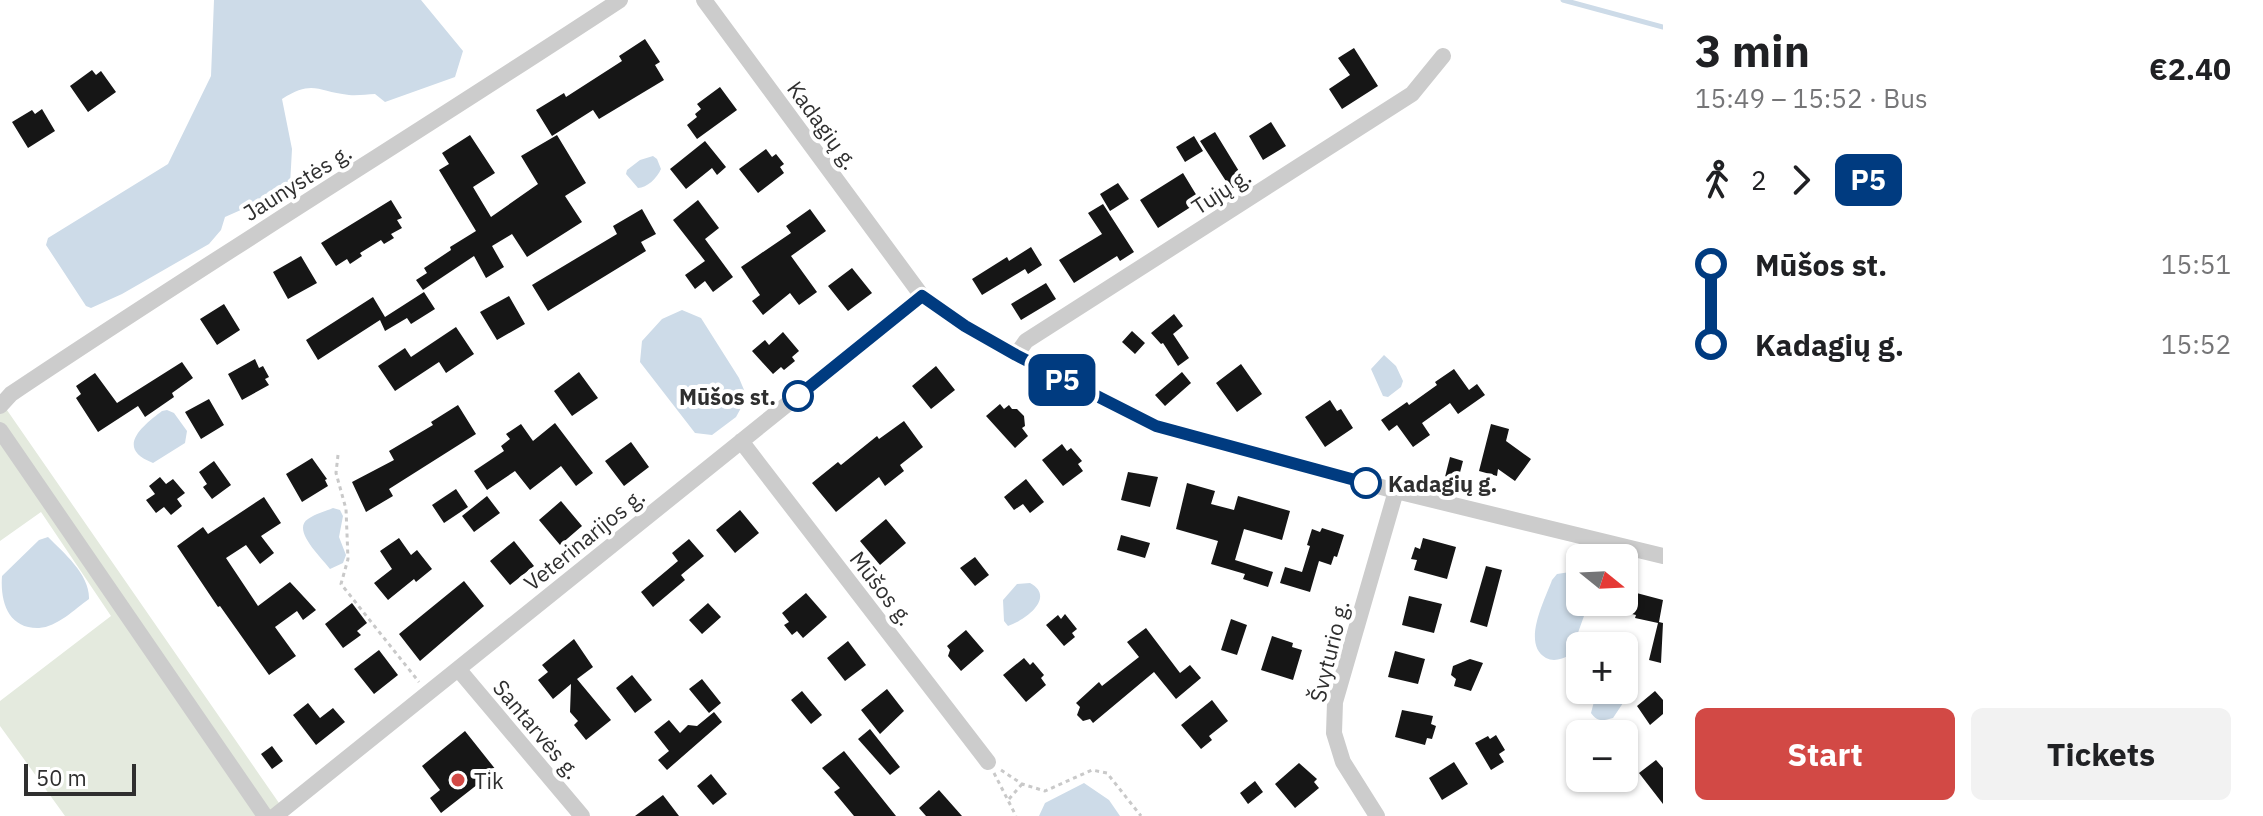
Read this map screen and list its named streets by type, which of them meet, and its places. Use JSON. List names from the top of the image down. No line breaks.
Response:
{"streets":{"street":["Kadagių g.","Jaunystės g.","Tujų g.","Veterinarijos g.","Mūšos g.","Švyturio g.","Santarvės g."]},"crossings":[["Kadagių g.","Tujų g."],["Kadagių g.","Veterinarijos g."],["Kadagių g.","Švyturio g."],["Veterinarijos g.","Mūšos g."],["Veterinarijos g.","Santarvės g."]],"places":["Mūšos st.","Kadagių g.","Tik"],"lines":["bus line P5"],"scale_bar":"50 m","north":"right","page":{"on_map":"P5","heading":["3 min","15:49 – 15:52 · Bus","€2.40"],"legs":["2","P5"],"list":[{"name":"Mūšos st.","value":"15:51"},{"name":"Kadagių g.","value":"15:52"}],"map_buttons":["+","−"],"buttons":["Start","Tickets"],"scale":"50 m"}}
